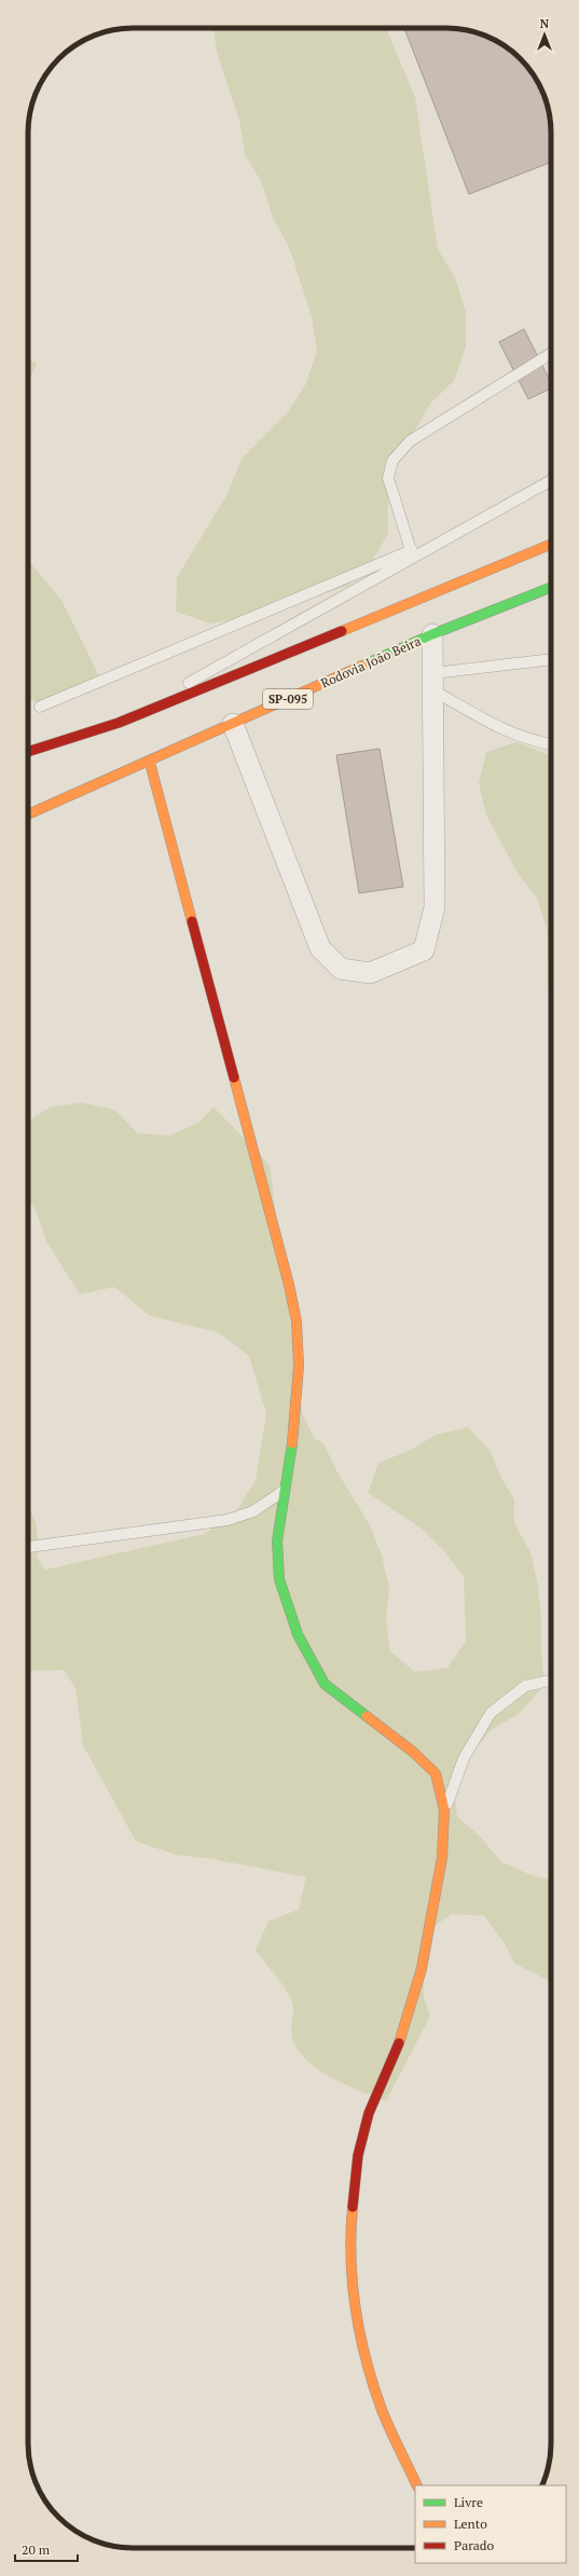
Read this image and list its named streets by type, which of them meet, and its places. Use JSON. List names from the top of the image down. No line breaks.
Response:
{"streets":{"street":["Rodovia João Beira","SP-095"]},"legend":["Livre","Lento","Parado"],"scale_bar":"20 m","north":"top"}
